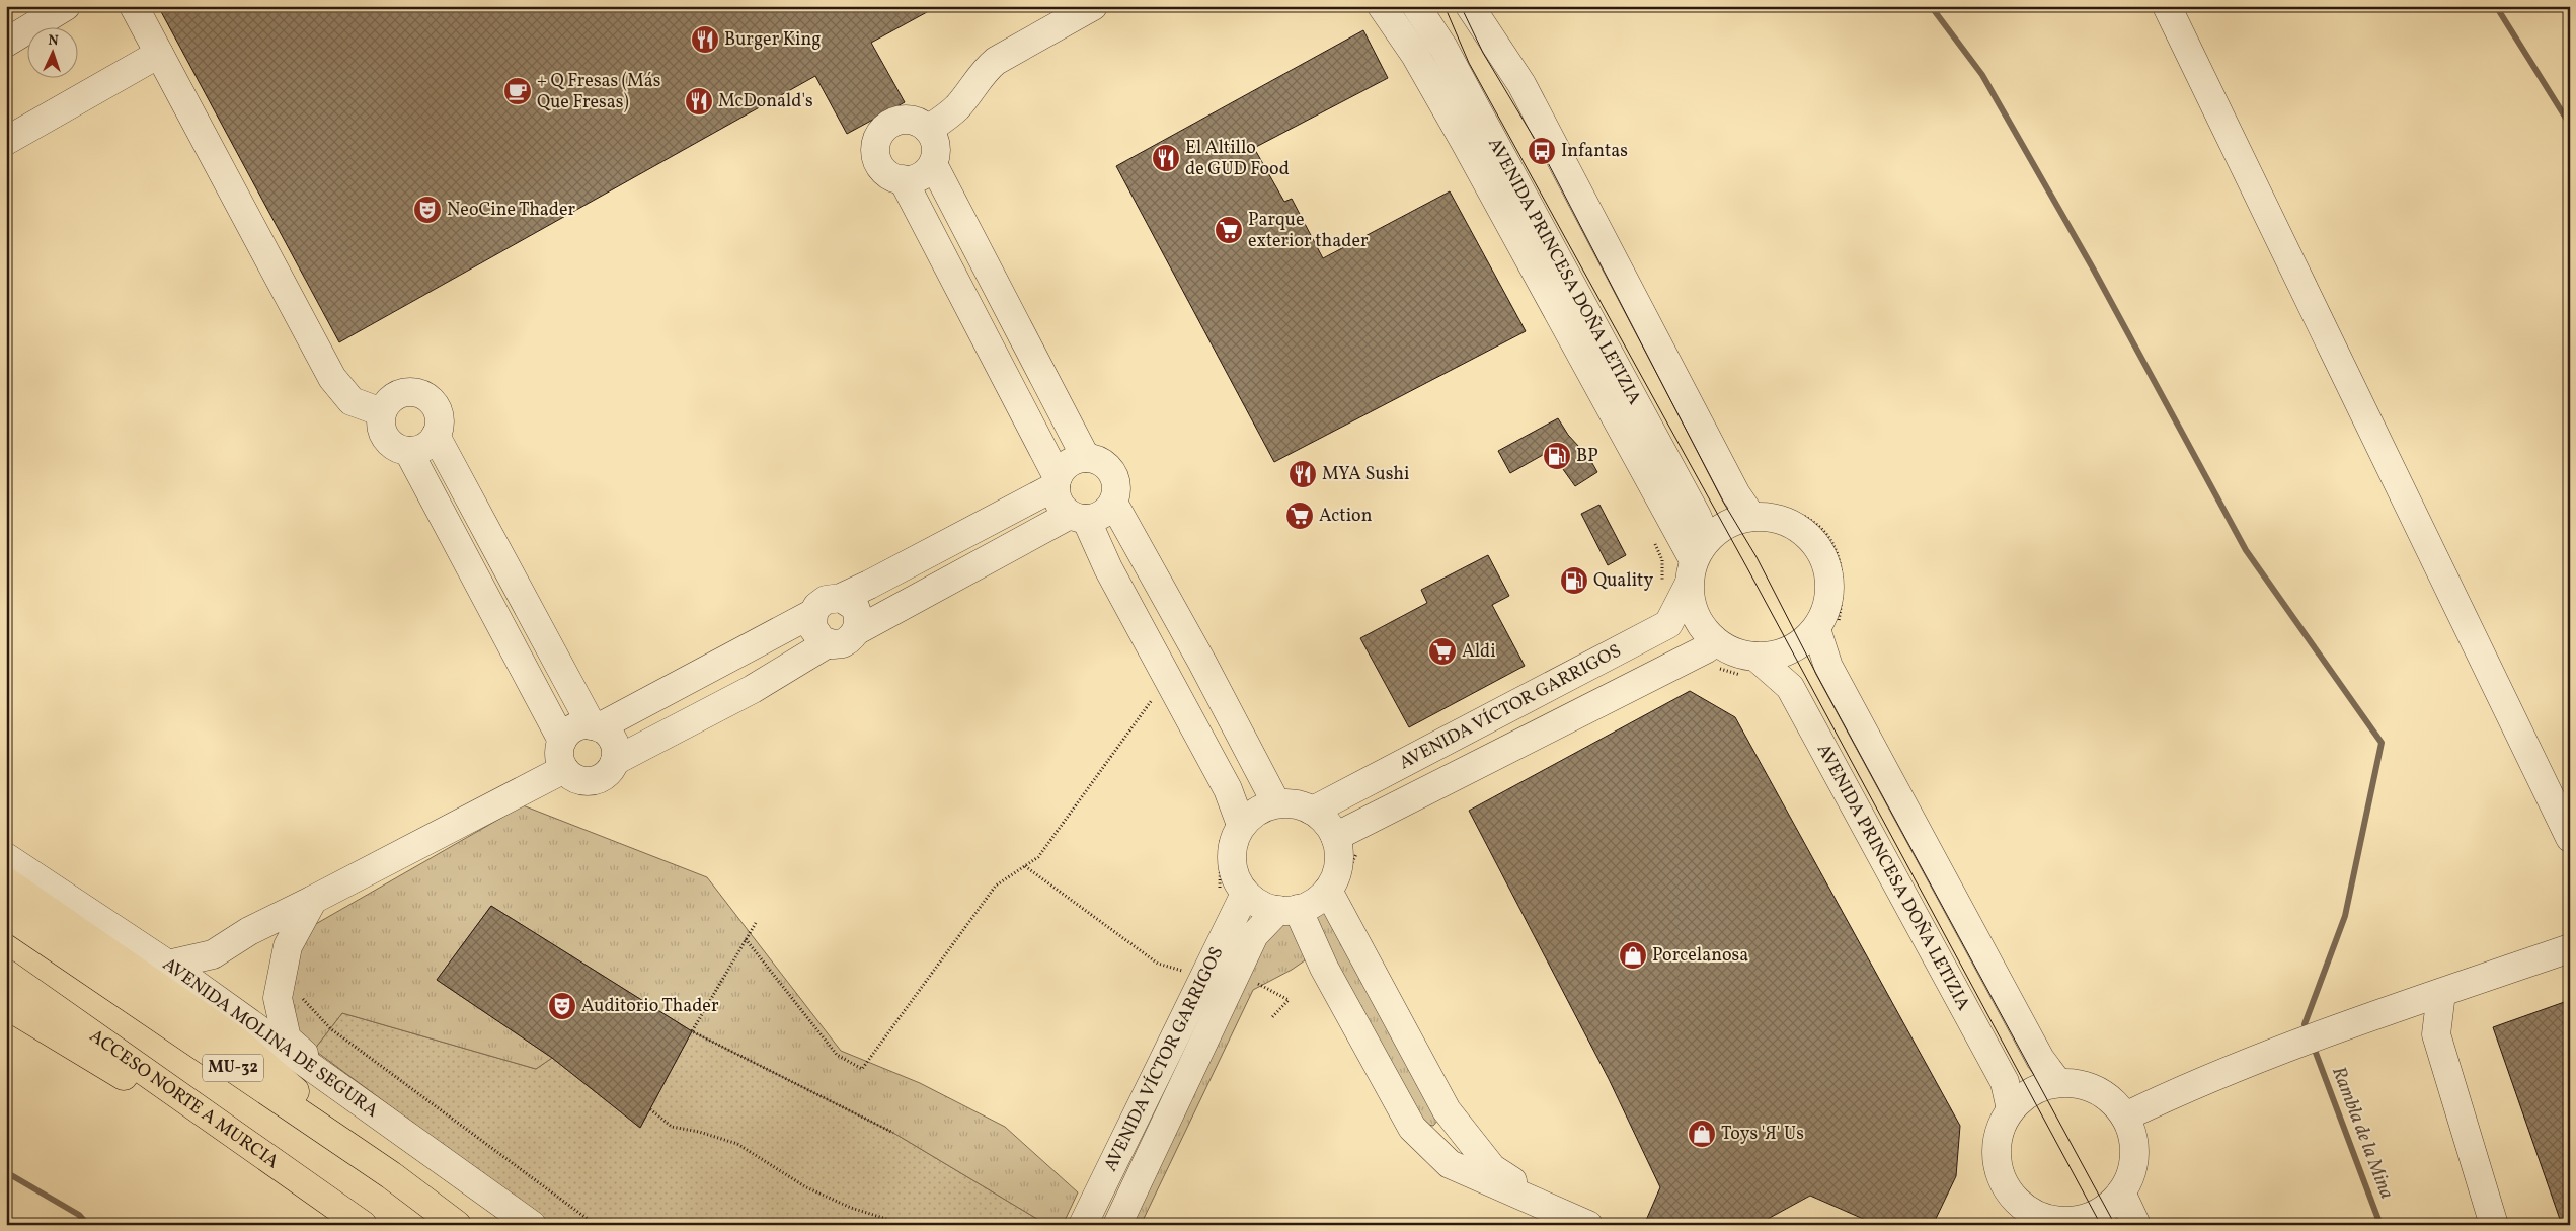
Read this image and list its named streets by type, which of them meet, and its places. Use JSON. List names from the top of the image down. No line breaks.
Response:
{"streets":{"highway":["MU-32","ACCESO NORTE A MURCIA"],"street":["AVENIDA PRINCESA DOÑA LETIZIA","AVENIDA VÍCTOR GARRIGOS","AVENIDA MOLINA DE SEGURA"]},"crossings":[["AVENIDA PRINCESA DOÑA LETIZIA","AVENIDA VÍCTOR GARRIGOS"]],"water":["Rambla de la Mina"],"places":{"restaurant":["Burger King","McDonald's","El Altillo de GUD Food","MYA Sushi"],"cafe":["+ Q Fresas (Más Que Fresas)"],"bus stop":["Infantas"],"theatre":["NeoCine Thader","Auditorio Thader"],"supermarket":["Parque exterior thader","Action","Aldi"],"fuel station":["BP","Quality"],"shop":["Porcelanosa","Toys 'Я' Us"]},"north":"top"}
